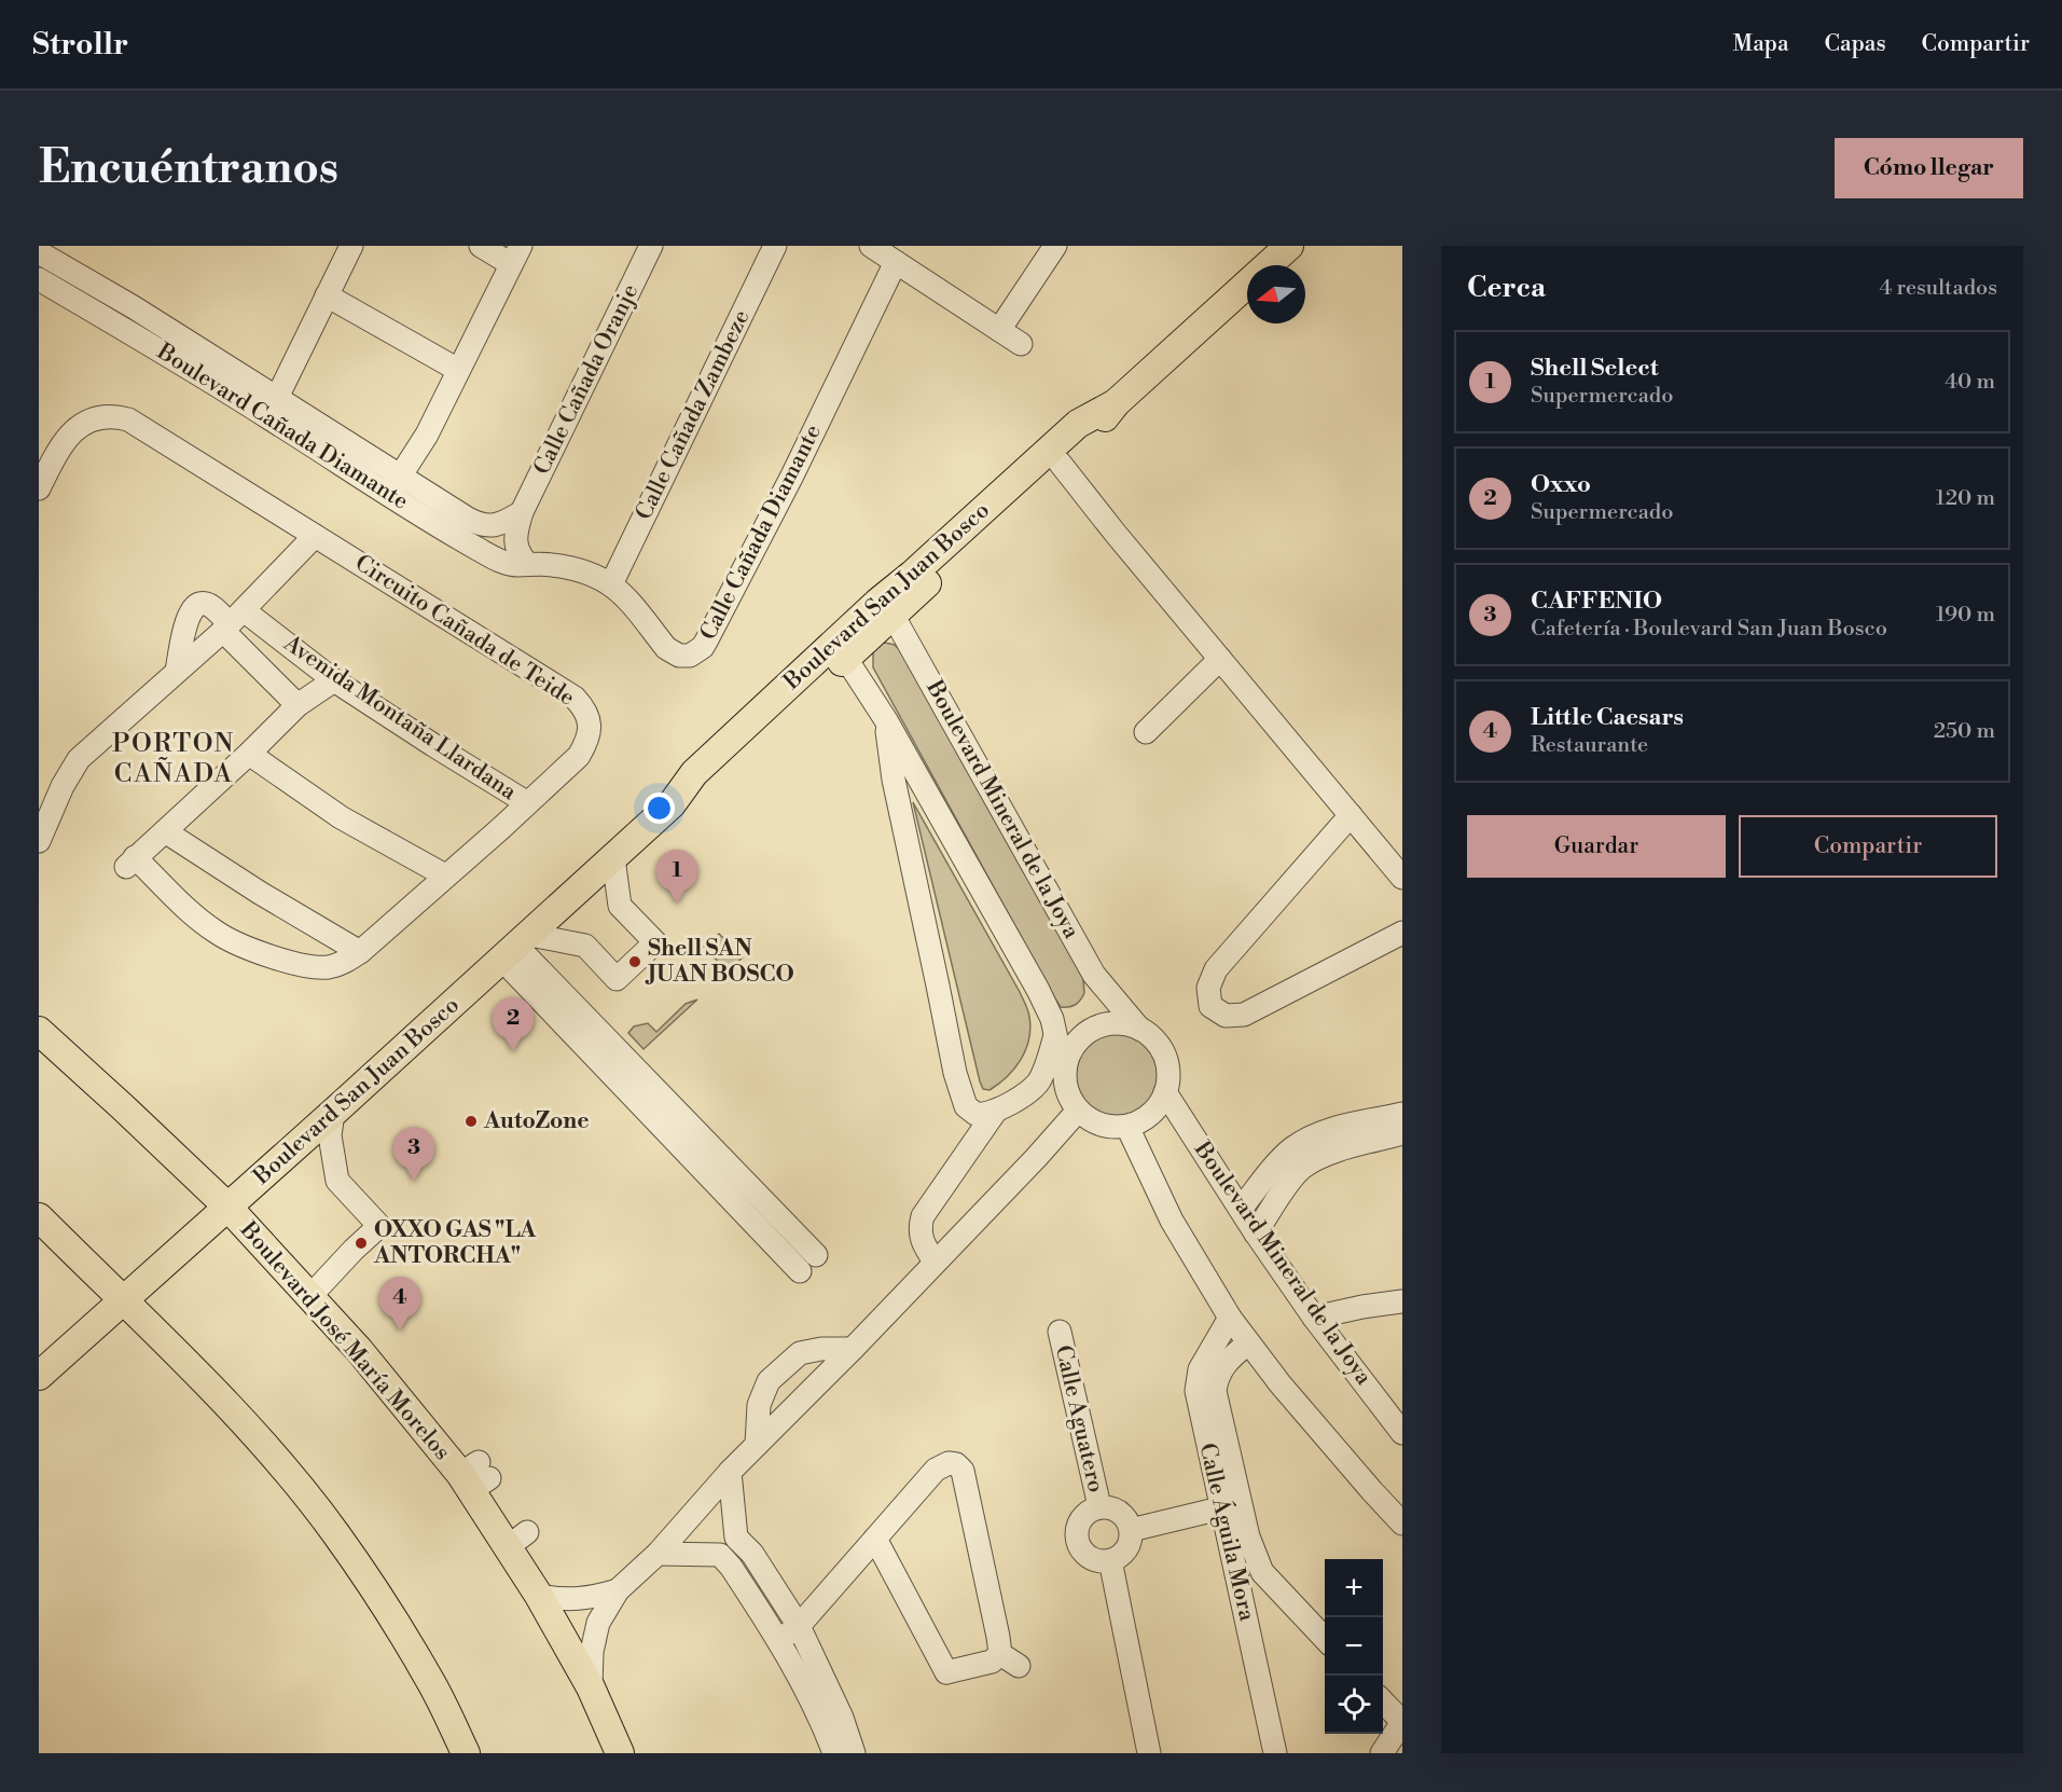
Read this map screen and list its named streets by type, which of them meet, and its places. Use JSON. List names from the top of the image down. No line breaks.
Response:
{"streets":{"main road":["Boulevard San Juan Bosco","Boulevard José María Morelos"],"street":["Calle Cañada Oranje","Calle Cañada Zambeze","Boulevard Cañada Diamante","Calle Cañada Diamante","Circuito Cañada de Teide","Avenida Montaña Llardana","Boulevard Mineral de la Joya","Calle Aguatero","Calle Águila Mora"]},"crossings":[["Calle Cañada Oranje","Boulevard Cañada Diamante"],["Calle Cañada Oranje","Calle Cañada Diamante"],["Calle Cañada Zambeze","Calle Cañada Diamante"],["Boulevard Cañada Diamante","Calle Cañada Diamante"],["Boulevard San Juan Bosco","Boulevard Mineral de la Joya"],["Boulevard San Juan Bosco","Boulevard José María Morelos"],["Circuito Cañada de Teide","Avenida Montaña Llardana"]],"districts":["PORTON CAÑADA"],"places":["Shell SAN JUAN BOSCO","AutoZone","OXXO GAS \"LA ANTORCHA\""],"north":"left","page":{"header":"Strollr","nav":["Mapa","Capas","Compartir"],"buttons":["Cómo llegar",["Guardar","Compartir"]],"title":"Encuéntranos","heading":["Cerca","4 resultados"],"list":[{"mark":"1","name":"Shell Select","note":"Supermercado","value":"40 m"},{"mark":"2","name":"Oxxo","note":"Supermercado","value":"120 m"},{"mark":"3","name":"CAFFENIO","note":"Cafetería · Boulevard San Juan Bosco","value":"190 m"},{"mark":"4","name":"Little Caesars","note":"Restaurante","value":"250 m"}],"pins":["1","2","3","4"],"map_buttons":["+","−"]}}
